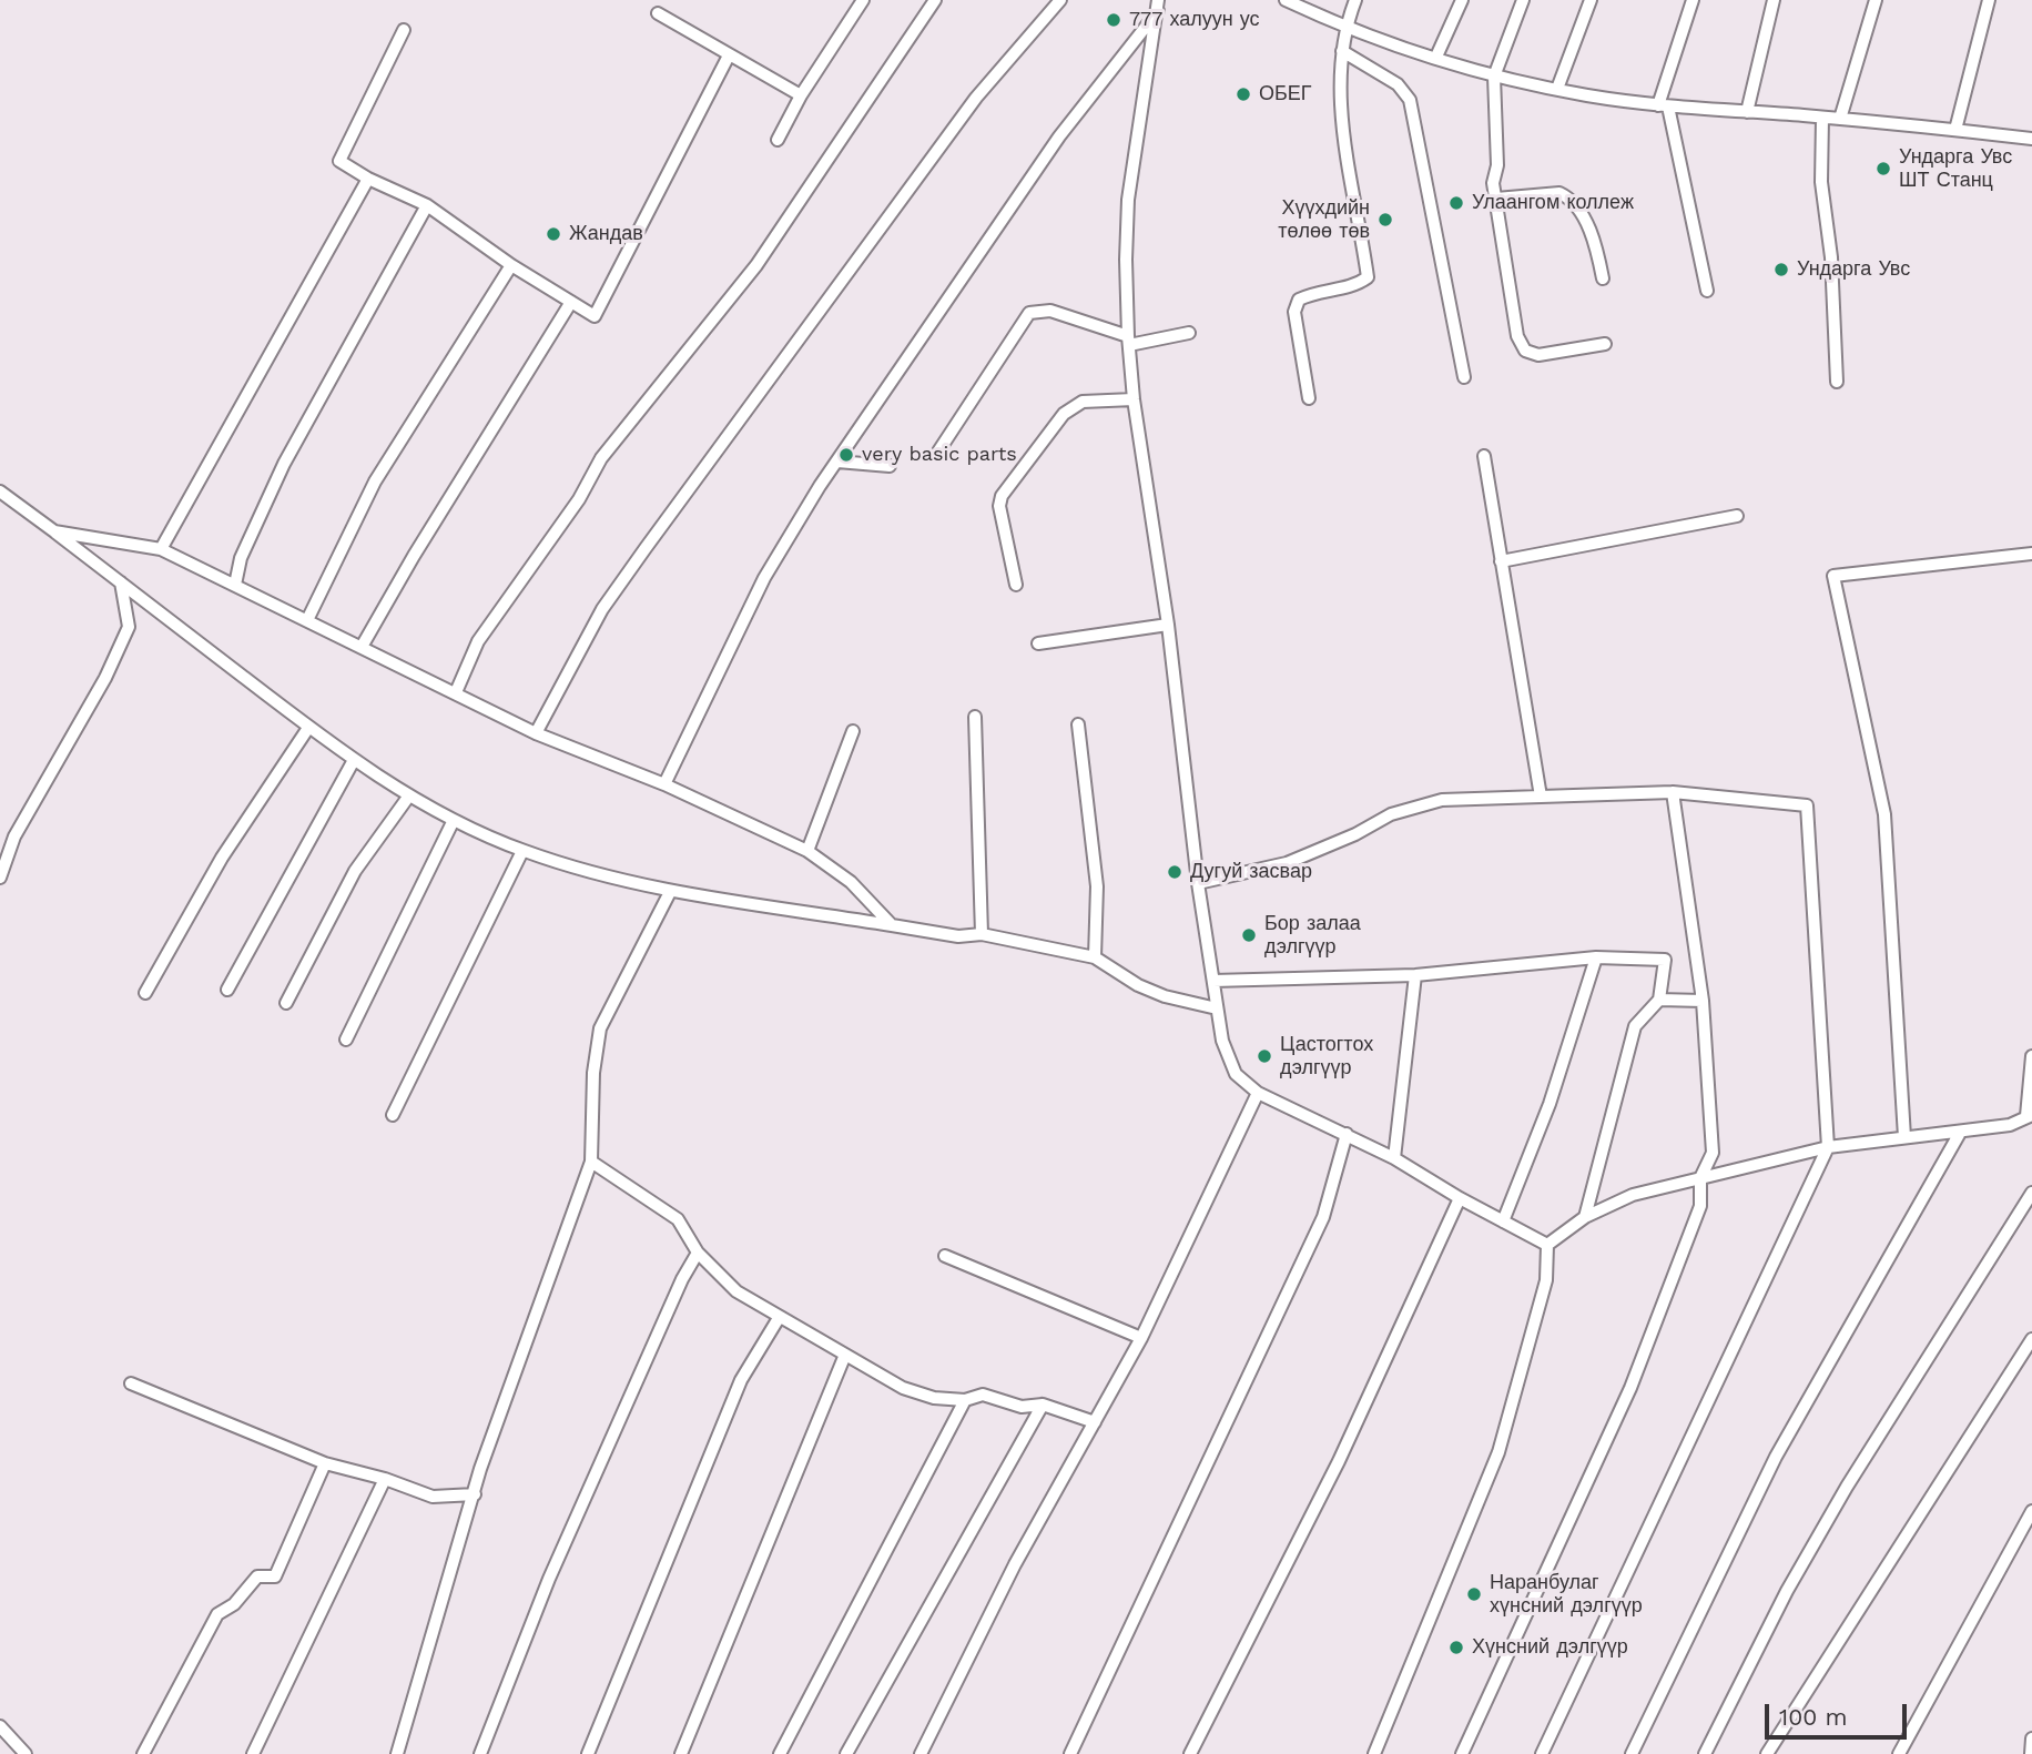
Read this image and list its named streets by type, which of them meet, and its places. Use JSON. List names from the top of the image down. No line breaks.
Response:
{"places":["777 халуун ус","ОБЕГ","Ундарга Увс ШТ Станц","Улаангом коллеж","Хүүхдийн төлөө төв","Жандав","Ундарга Увс","very basic parts","Дугуй засвар","Бор залаа дэлгүүр","Цастогтох дэлгүүр","Наранбулаг хүнсний дэлгүүр","Хүнсний дэлгүүр"],"scale_bar":"100 m"}
